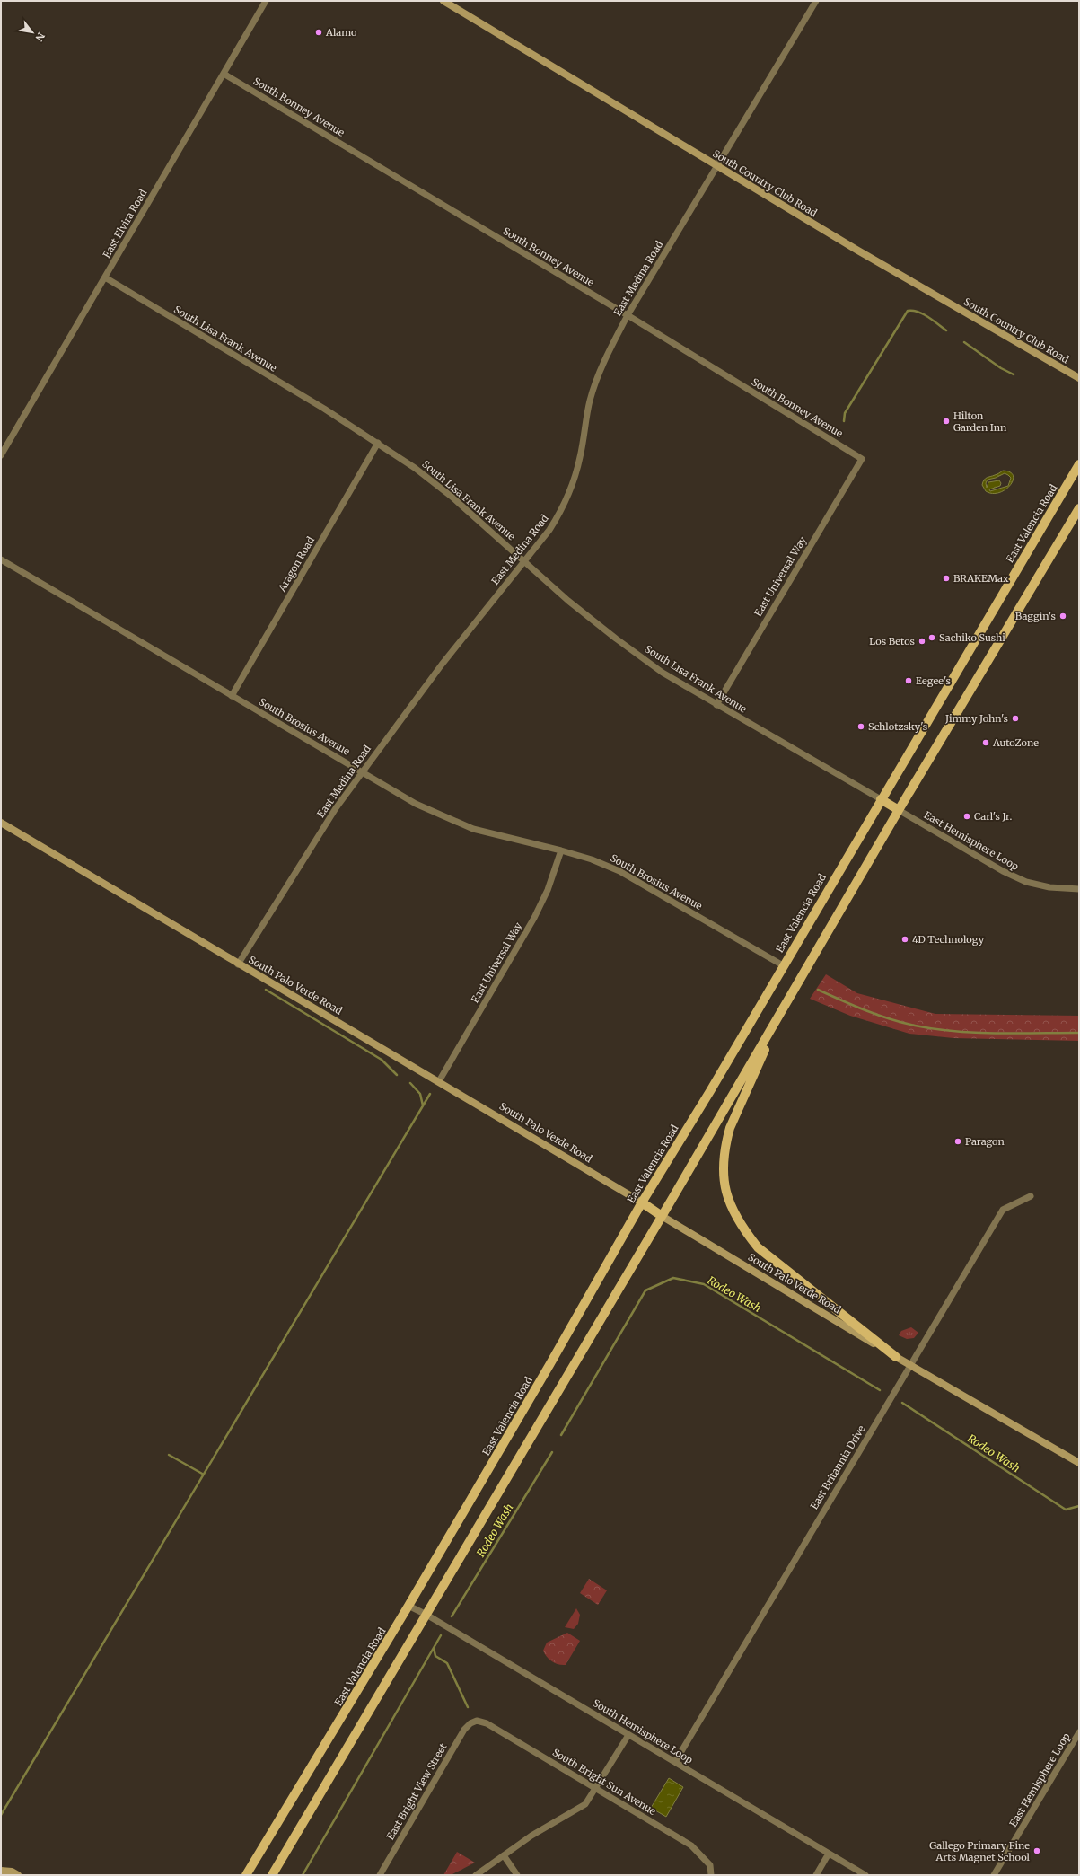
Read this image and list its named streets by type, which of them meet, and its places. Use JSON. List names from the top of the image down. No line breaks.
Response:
{"streets":{"main road":["East Valencia Road","South Palo Verde Road"],"street":["South Bonney Avenue","South Country Club Road","East Elvira Road","East Medina Road","South Lisa Frank Avenue","Aragon Road","East Universal Way","South Brosius Avenue","East Hemisphere Loop","East Britannia Drive","South Hemisphere Loop","South Bright Sun Avenue","East Bright View Street"]},"crossings":[["South Bonney Avenue","East Elvira Road"],["South Bonney Avenue","East Medina Road"],["South Bonney Avenue","East Universal Way"],["South Country Club Road","East Medina Road"],["East Elvira Road","South Lisa Frank Avenue"],["East Medina Road","South Lisa Frank Avenue"],["East Medina Road","South Brosius Avenue"],["East Medina Road","South Palo Verde Road"],["South Lisa Frank Avenue","East Valencia Road"],["South Lisa Frank Avenue","Aragon Road"],["South Lisa Frank Avenue","East Universal Way"],["East Valencia Road","South Brosius Avenue"],["East Valencia Road","South Palo Verde Road"],["East Valencia Road","South Hemisphere Loop"],["Aragon Road","South Brosius Avenue"],["East Universal Way","South Brosius Avenue"],["East Universal Way","South Palo Verde Road"],["South Palo Verde Road","East Britannia Drive"],["East Britannia Drive","South Hemisphere Loop"],["South Bright Sun Avenue","East Bright View Street"]],"water":["Rodeo Wash"],"places":["Alamo","Hilton Garden Inn","BRAKEMax","Baggin's","Sachiko Sushi","Los Betos","Eegee's","Jimmy John's","Schlotzsky's","AutoZone","Carl's Jr.","4D Technology","Paragon","Gallego Primary Fine Arts Magnet School"],"north":"bottom right"}
